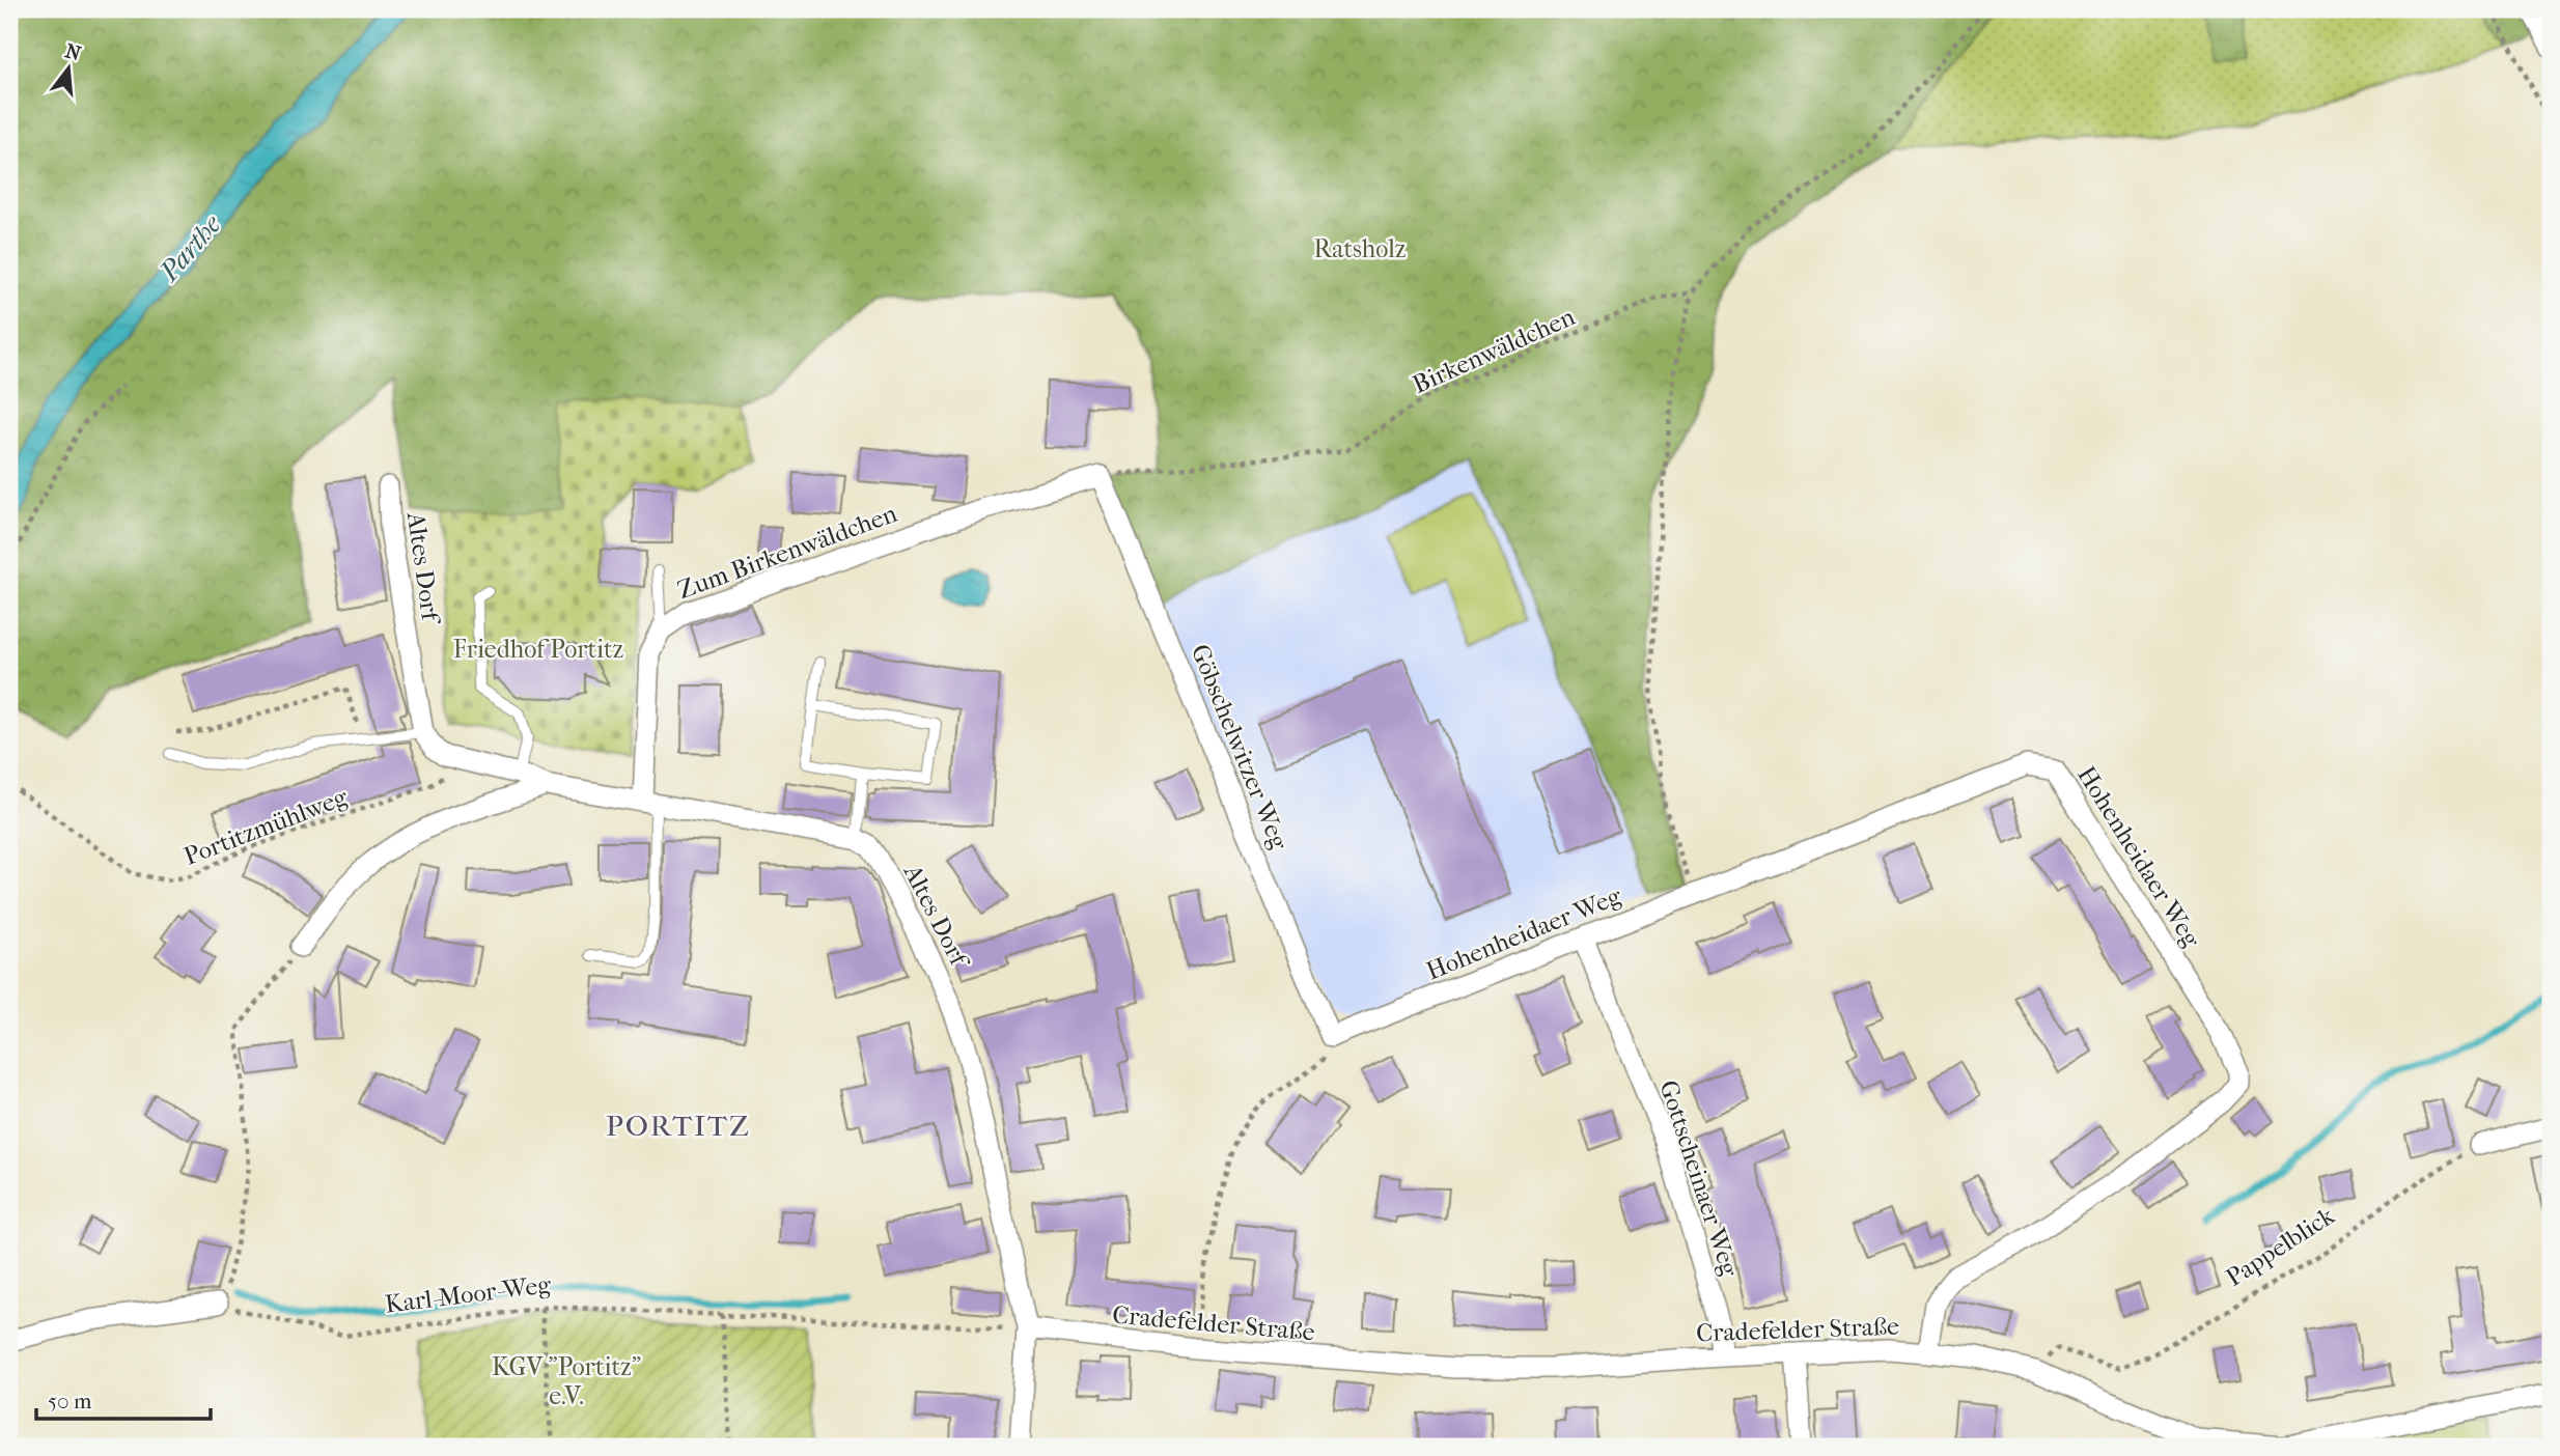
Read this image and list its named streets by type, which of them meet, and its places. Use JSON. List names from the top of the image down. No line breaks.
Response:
{"streets":{"street":["Zum Birkenwäldchen","Altes Dorf","Göbschelwitzer Weg","Hohenheidaer Weg","Gottscheinaer Weg","Cradefelder Straße"],"path":["Birkenwäldchen","Portitzmühlweg","Pappelblick","Karl-Moor-Weg"]},"crossings":[["Birkenwäldchen","Zum Birkenwäldchen"],["Birkenwäldchen","Göbschelwitzer Weg"],["Zum Birkenwäldchen","Göbschelwitzer Weg"],["Altes Dorf","Karl-Moor-Weg"],["Altes Dorf","Cradefelder Straße"],["Göbschelwitzer Weg","Hohenheidaer Weg"],["Hohenheidaer Weg","Gottscheinaer Weg"],["Hohenheidaer Weg","Cradefelder Straße"],["Gottscheinaer Weg","Cradefelder Straße"],["Pappelblick","Cradefelder Straße"],["Karl-Moor-Weg","Cradefelder Straße"]],"districts":["PORTITZ"],"water":["Parthe"],"parks":["Ratsholz","Friedhof Portitz","KGV \"Portitz\" e.V."],"scale_bar":"50 m","north":"top"}
